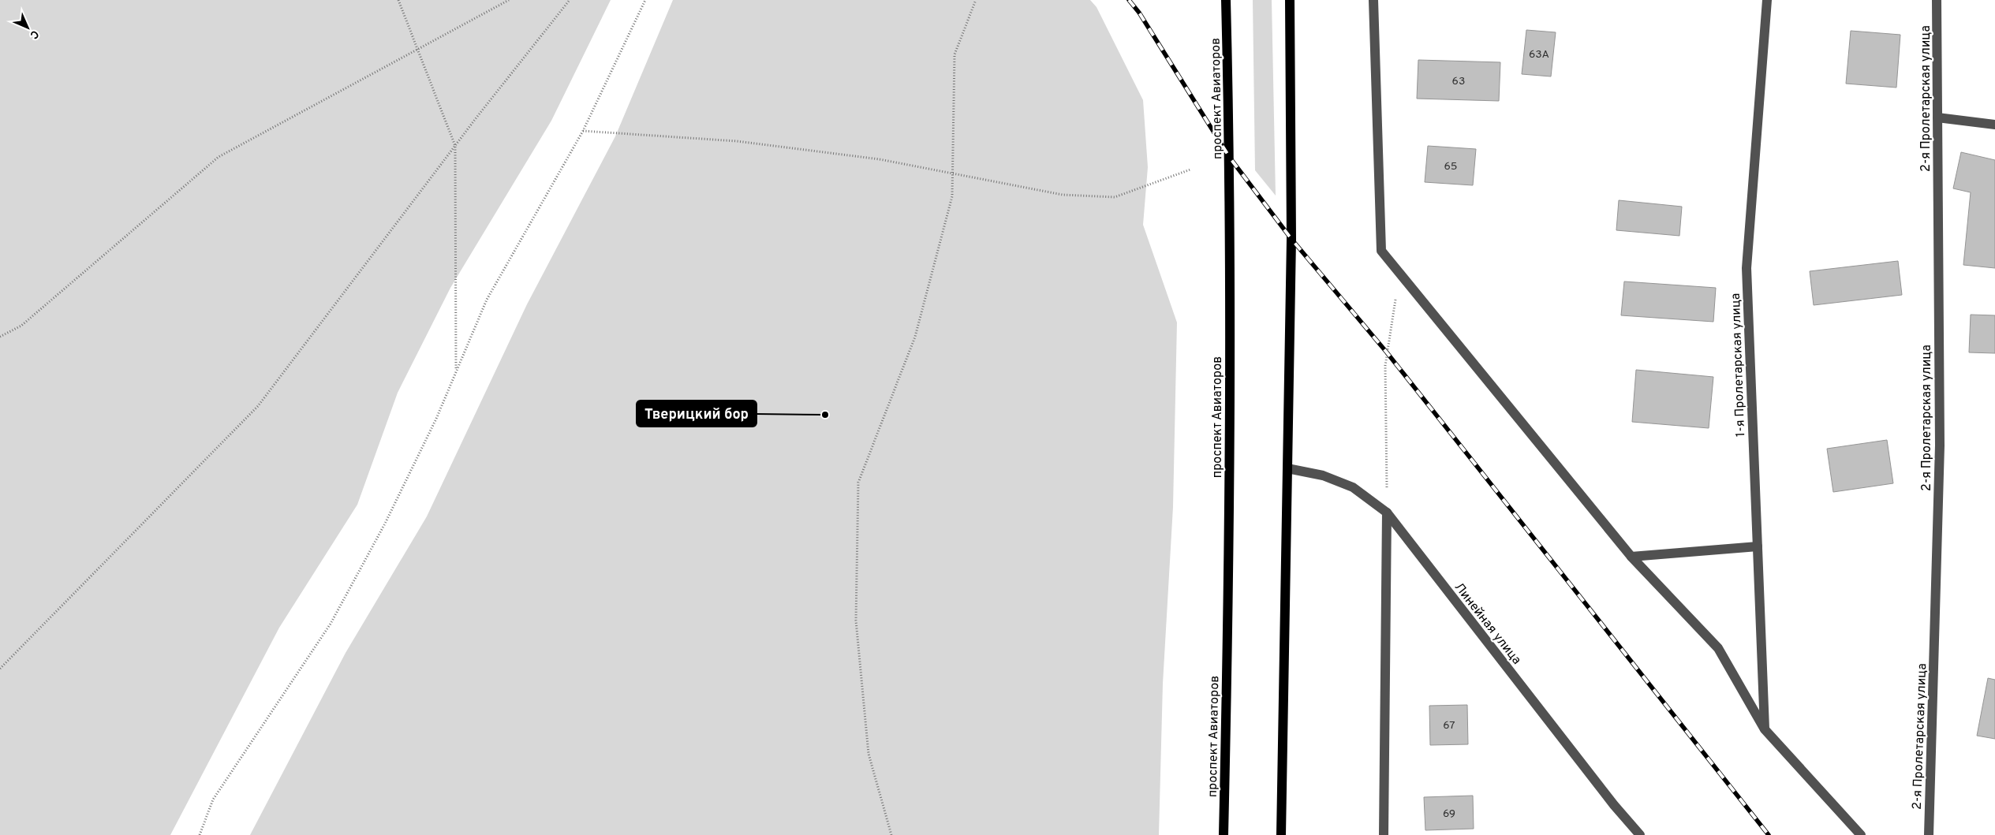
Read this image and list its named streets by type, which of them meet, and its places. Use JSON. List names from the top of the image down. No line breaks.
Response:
{"streets":{"main road":["проспект Авиаторов"],"street":["2-я Пролетарская улица","1-я Пролетарская улица","Линейная улица"]},"places":["Тверицкий бор"],"house_numbers":["63А","63","65","67","69"],"north":"bottom right"}
